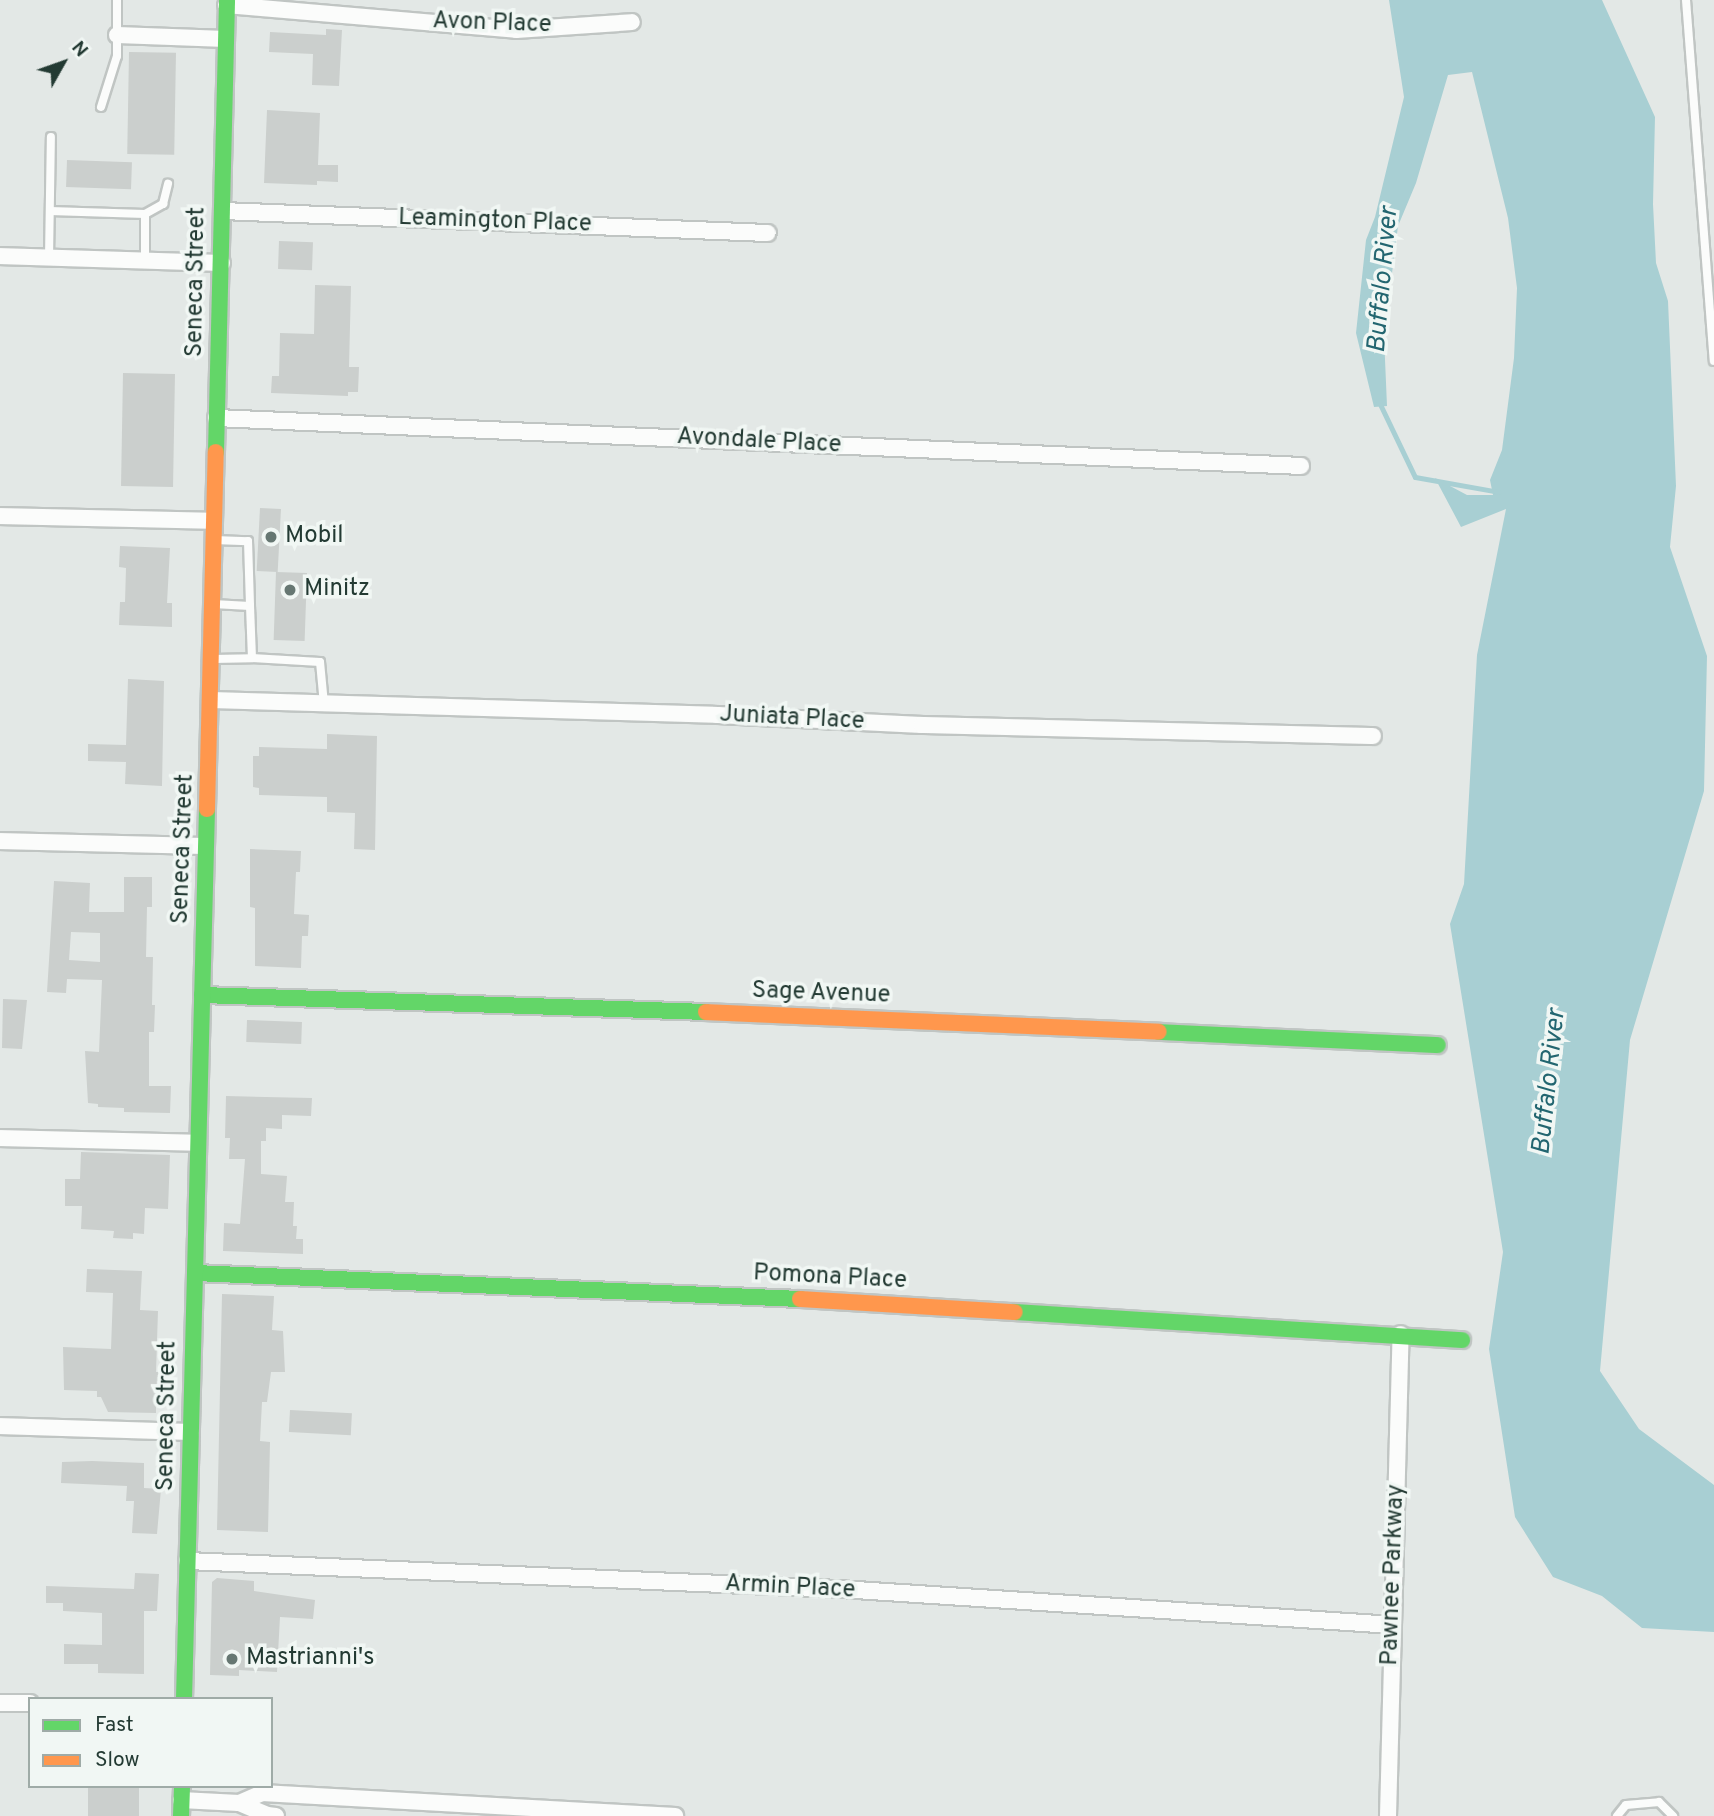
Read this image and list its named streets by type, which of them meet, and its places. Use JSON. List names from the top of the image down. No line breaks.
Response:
{"streets":{"street":["Avon Place","Leamington Place","Seneca Street","Avondale Place","Juniata Place","Sage Avenue","Pomona Place","Pawnee Parkway","Armin Place"]},"crossings":[["Avon Place","Seneca Street"],["Leamington Place","Seneca Street"],["Seneca Street","Avondale Place"],["Seneca Street","Juniata Place"],["Seneca Street","Sage Avenue"],["Seneca Street","Pomona Place"],["Seneca Street","Armin Place"],["Pomona Place","Pawnee Parkway"],["Pawnee Parkway","Armin Place"]],"water":["Buffalo River"],"places":["Mobil","Minitz","Mastrianni's"],"legend":["Fast","Slow"],"north":"top right"}
